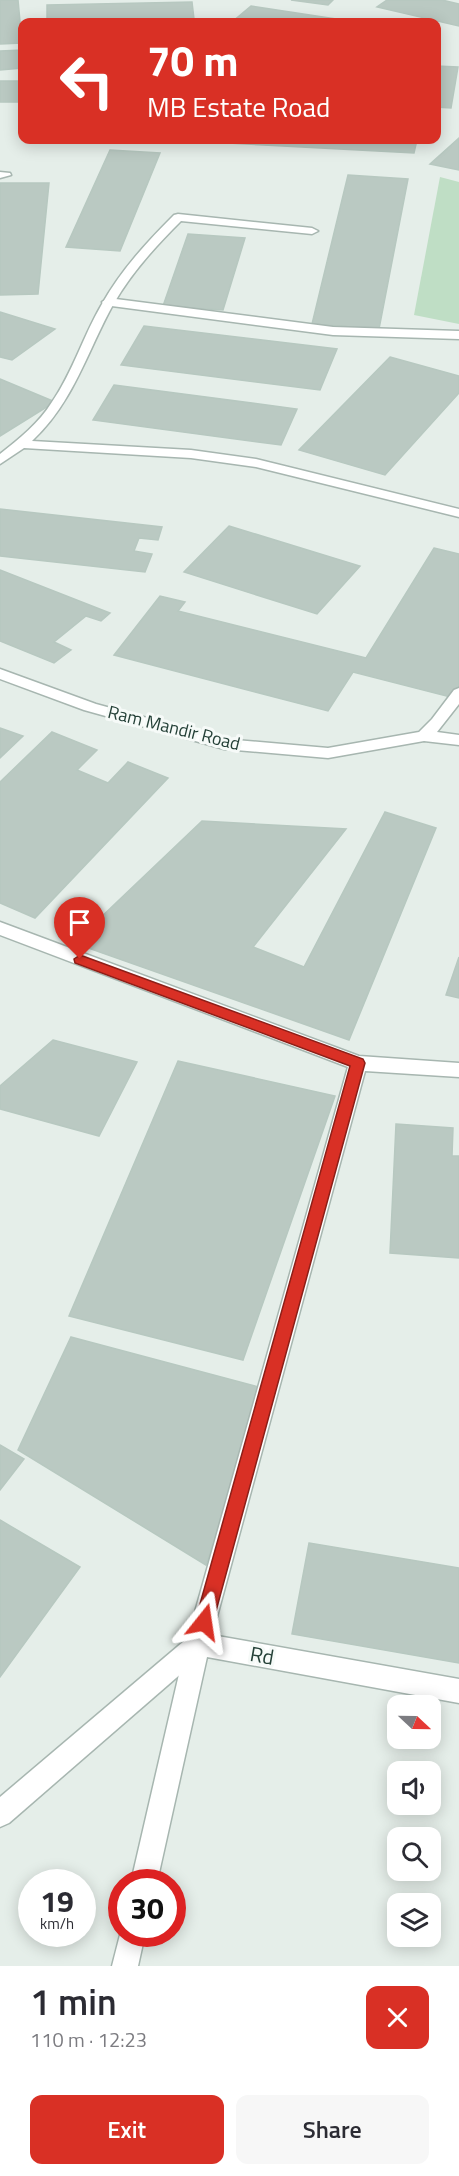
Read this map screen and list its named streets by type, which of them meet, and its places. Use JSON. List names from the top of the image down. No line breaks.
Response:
{"streets":{"street":["Ram Mandir Road","Rd"]},"north":"right","page":{"turn":["70 m","MB Estate Road"],"speed":"19 km/h","limit":"30","heading":["1 min","110 m · 12:23"],"buttons":["Exit","Share"]}}
